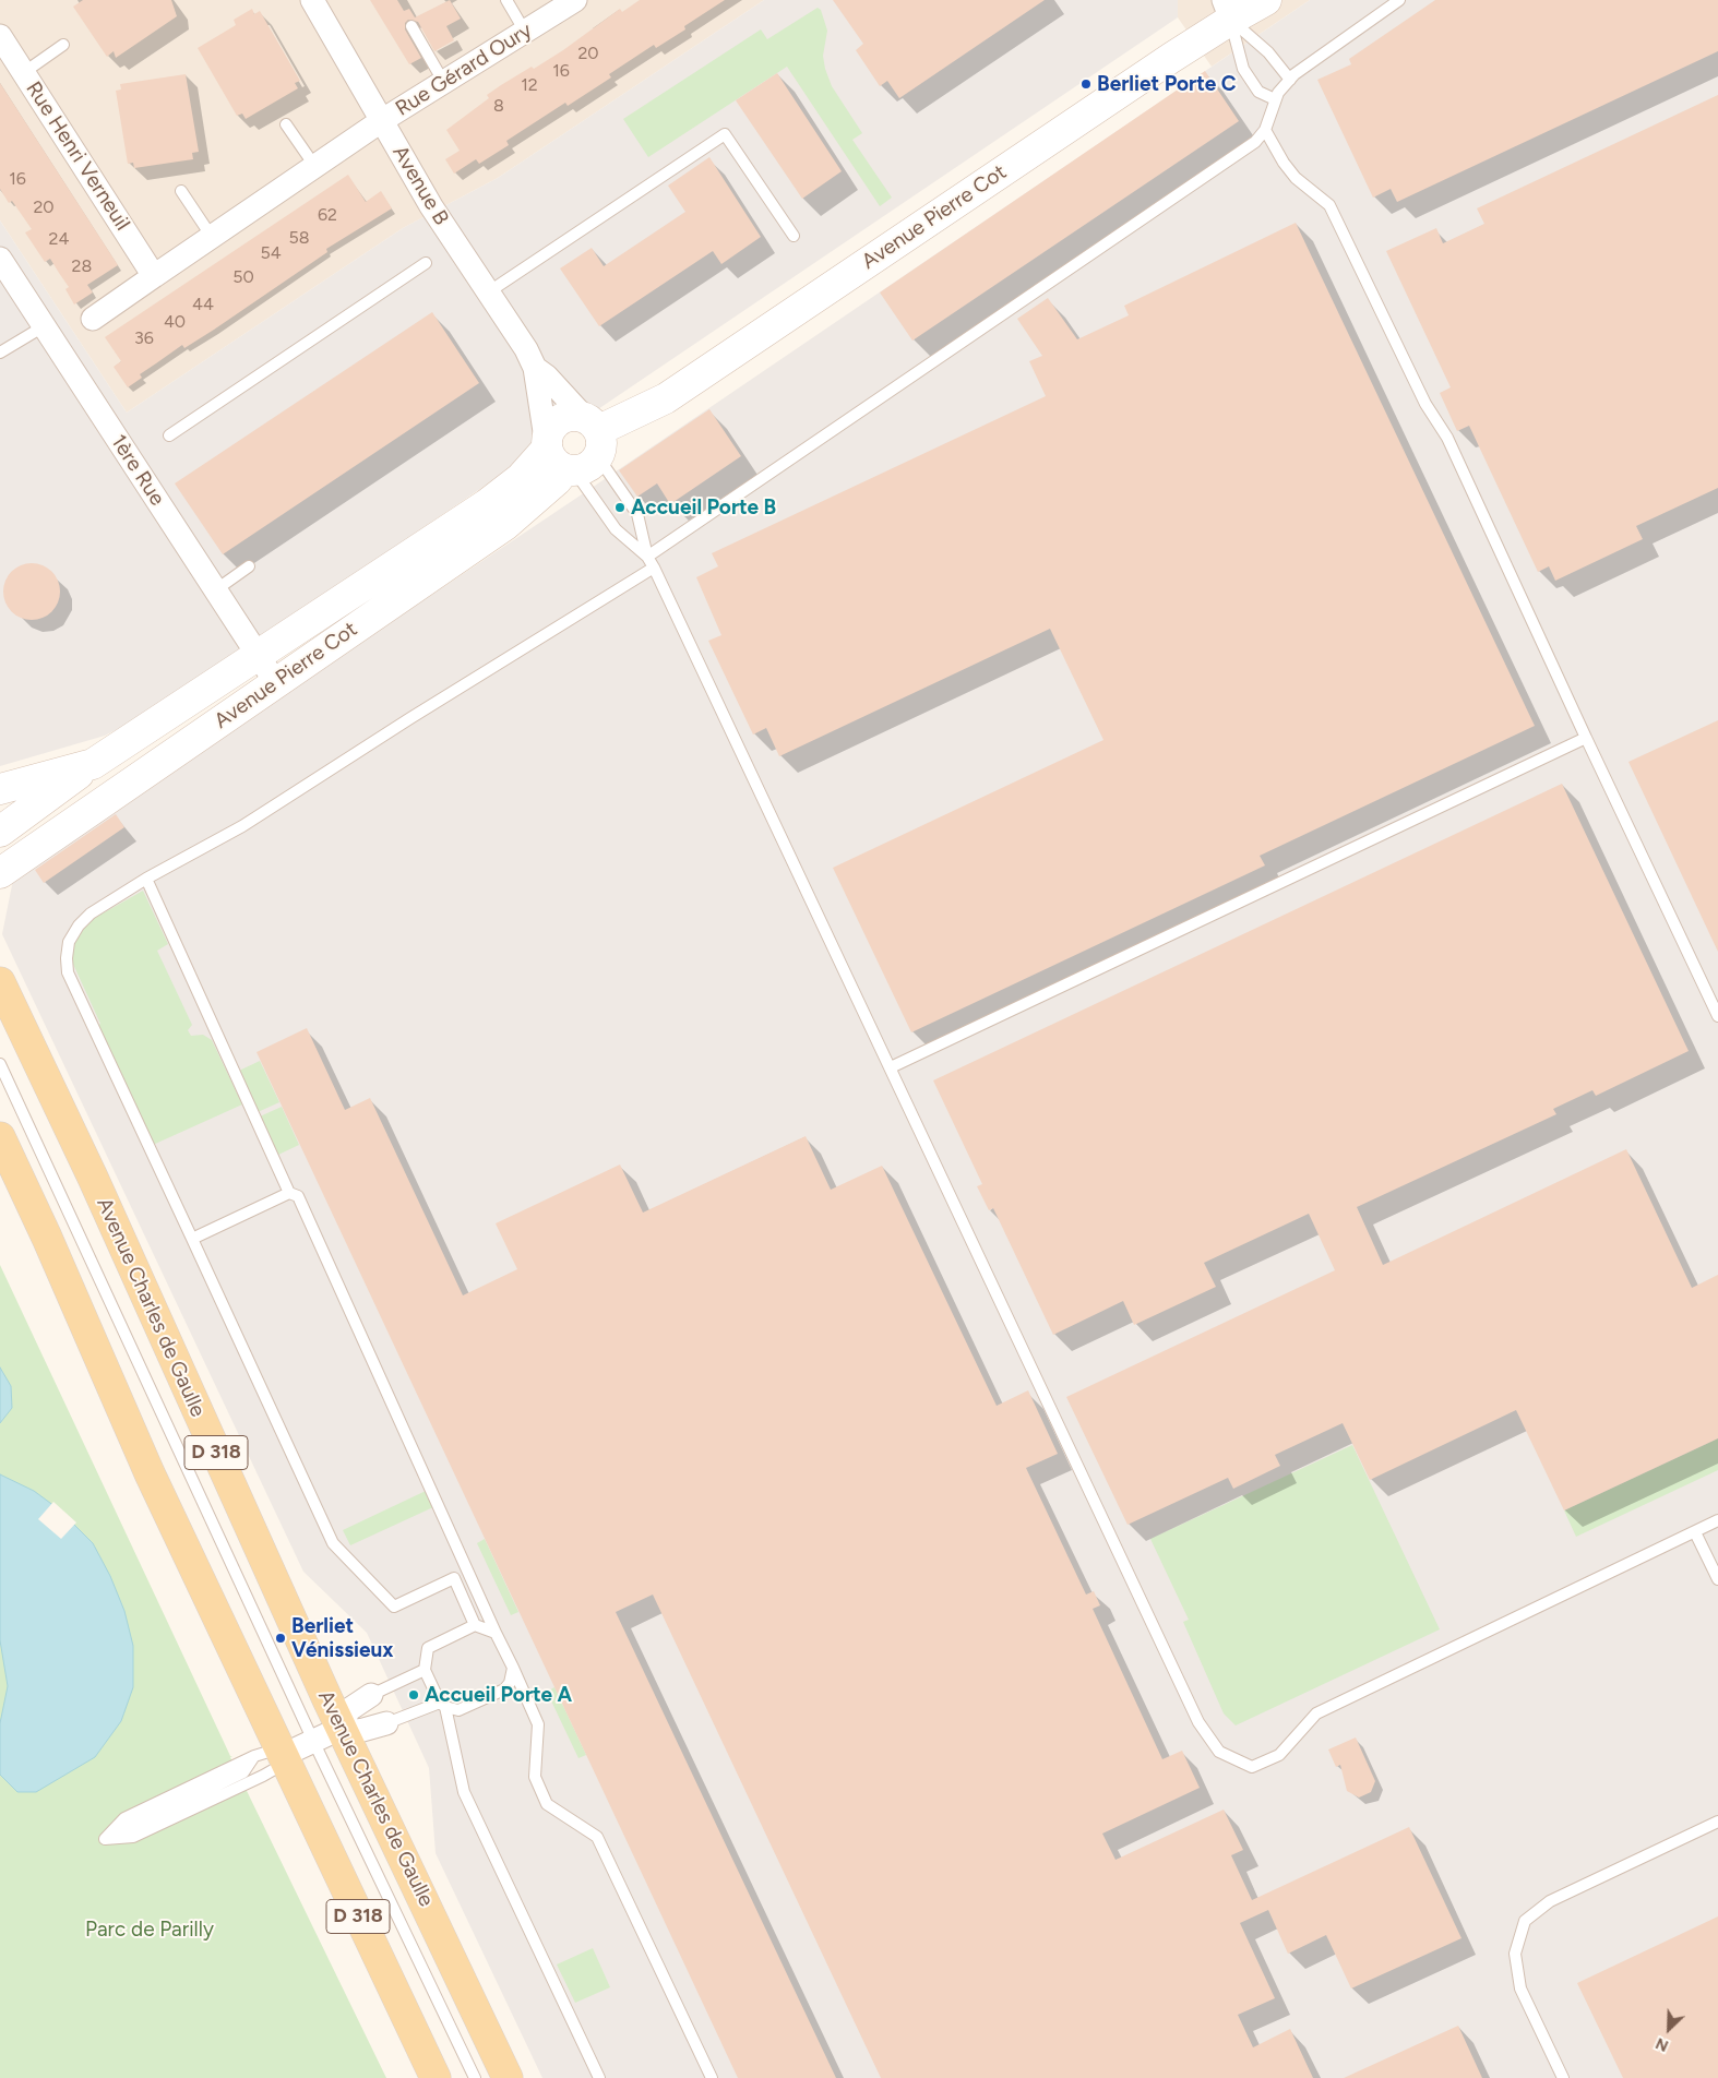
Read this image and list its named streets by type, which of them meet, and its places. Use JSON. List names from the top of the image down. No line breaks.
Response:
{"streets":{"main road":["Avenue Charles de Gaulle","D 318"],"street":["Rue Gérard Oury","Rue Henri Verneuil","Avenue B","Avenue Pierre Cot","1ère Rue"]},"crossings":[["Rue Gérard Oury","Avenue B"],["Avenue B","Avenue Pierre Cot"],["Avenue Pierre Cot","1ère Rue"]],"parks":["Parc de Parilly"],"places":["Berliet Porte C","Accueil Porte B","Berliet Vénissieux","Accueil Porte A"],"house_numbers":["20","16","12","8","16","20","62","58","24","54","28","50","44","40","36"],"north":"bottom left"}
